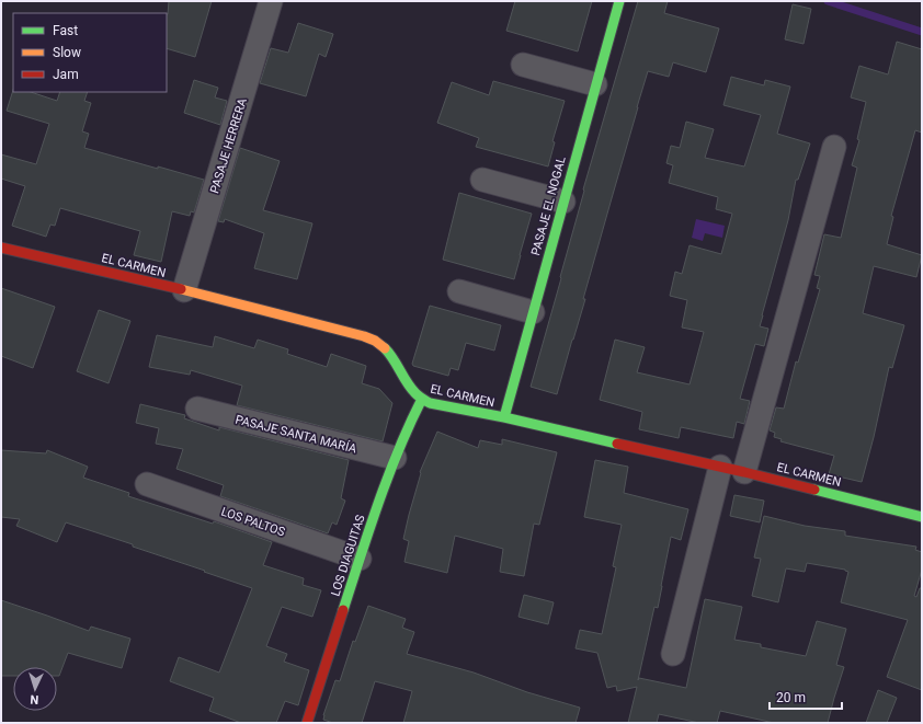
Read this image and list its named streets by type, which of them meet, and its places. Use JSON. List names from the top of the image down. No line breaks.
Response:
{"streets":{"street":["PASAJE HERRERA","PASAJE EL NOGAL","EL CARMEN","PASAJE SANTA MARÍA","LOS PALTOS","LOS DIAGUITAS"]},"crossings":[["PASAJE HERRERA","EL CARMEN"],["PASAJE EL NOGAL","EL CARMEN"],["EL CARMEN","LOS DIAGUITAS"],["PASAJE SANTA MARÍA","LOS DIAGUITAS"],["LOS PALTOS","LOS DIAGUITAS"]],"legend":["Fast","Slow","Jam"],"scale_bar":"20 m","north":"bottom"}
